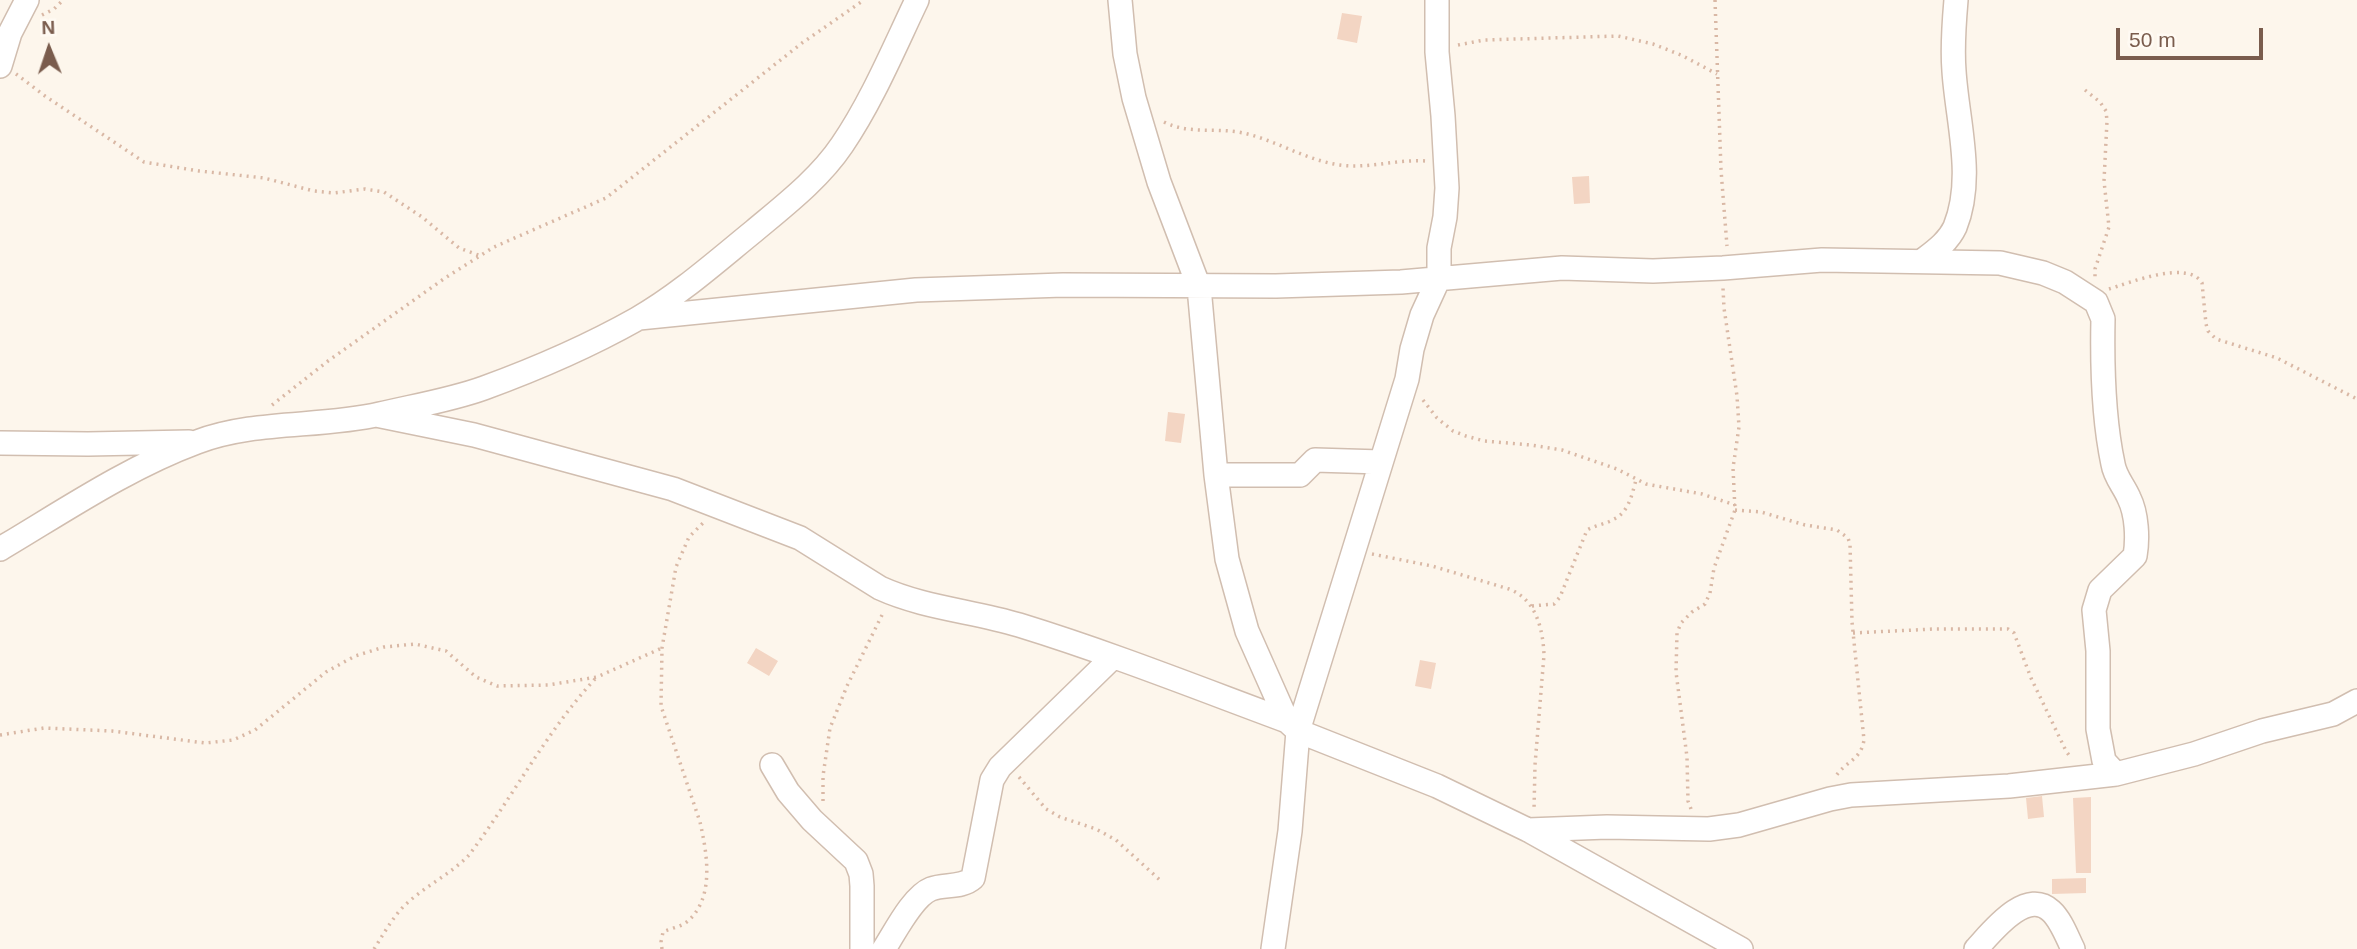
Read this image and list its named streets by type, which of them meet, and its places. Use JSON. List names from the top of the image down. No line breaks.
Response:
{"scale_bar":"50 m","north":"top"}
